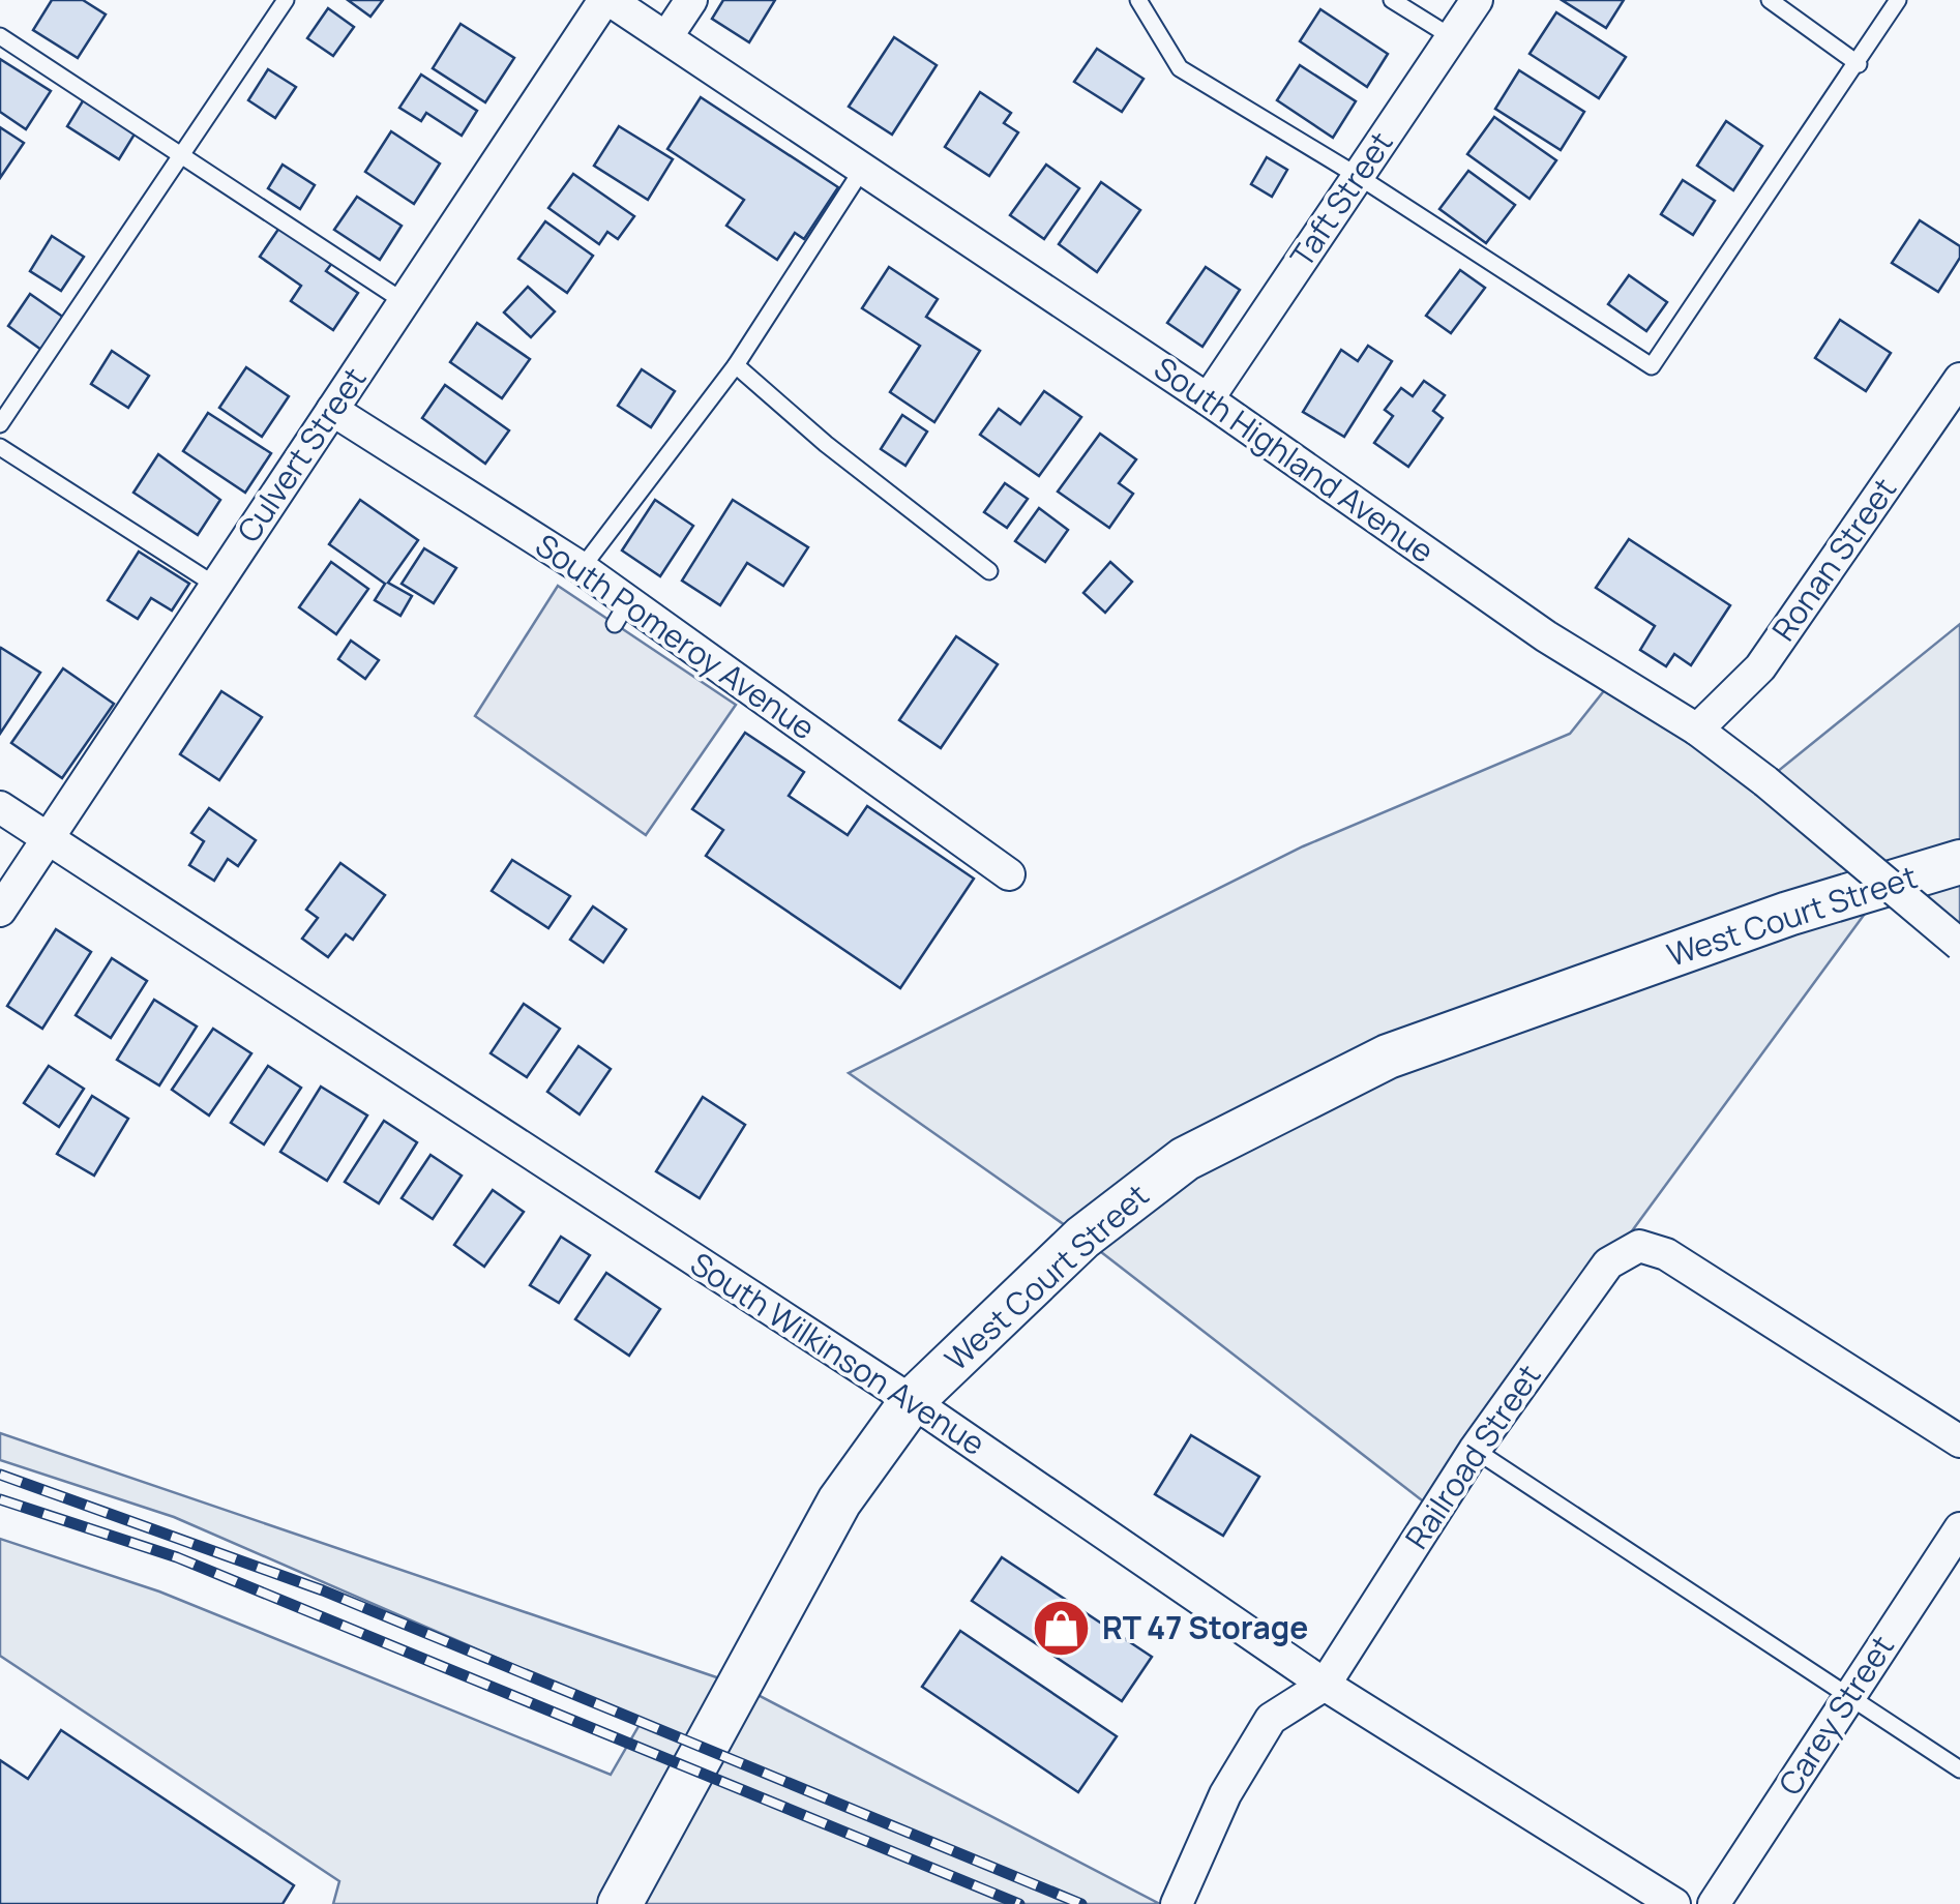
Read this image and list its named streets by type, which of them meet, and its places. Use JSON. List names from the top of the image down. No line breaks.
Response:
{"streets":{"main road":["West Court Street"],"street":["Taft Street","Culvert Street","South Highland Avenue","Ronan Street","South Pomeroy Avenue","South Wilkinson Avenue","Railroad Street","Carey Street"]},"crossings":[["Taft Street","South Highland Avenue"],["Culvert Street","South Highland Avenue"],["Culvert Street","South Pomeroy Avenue"],["Culvert Street","South Wilkinson Avenue"],["South Highland Avenue","Ronan Street"],["West Court Street","South Wilkinson Avenue"],["South Wilkinson Avenue","Railroad Street"]],"places":{"shop":["RT 47 Storage"]}}
